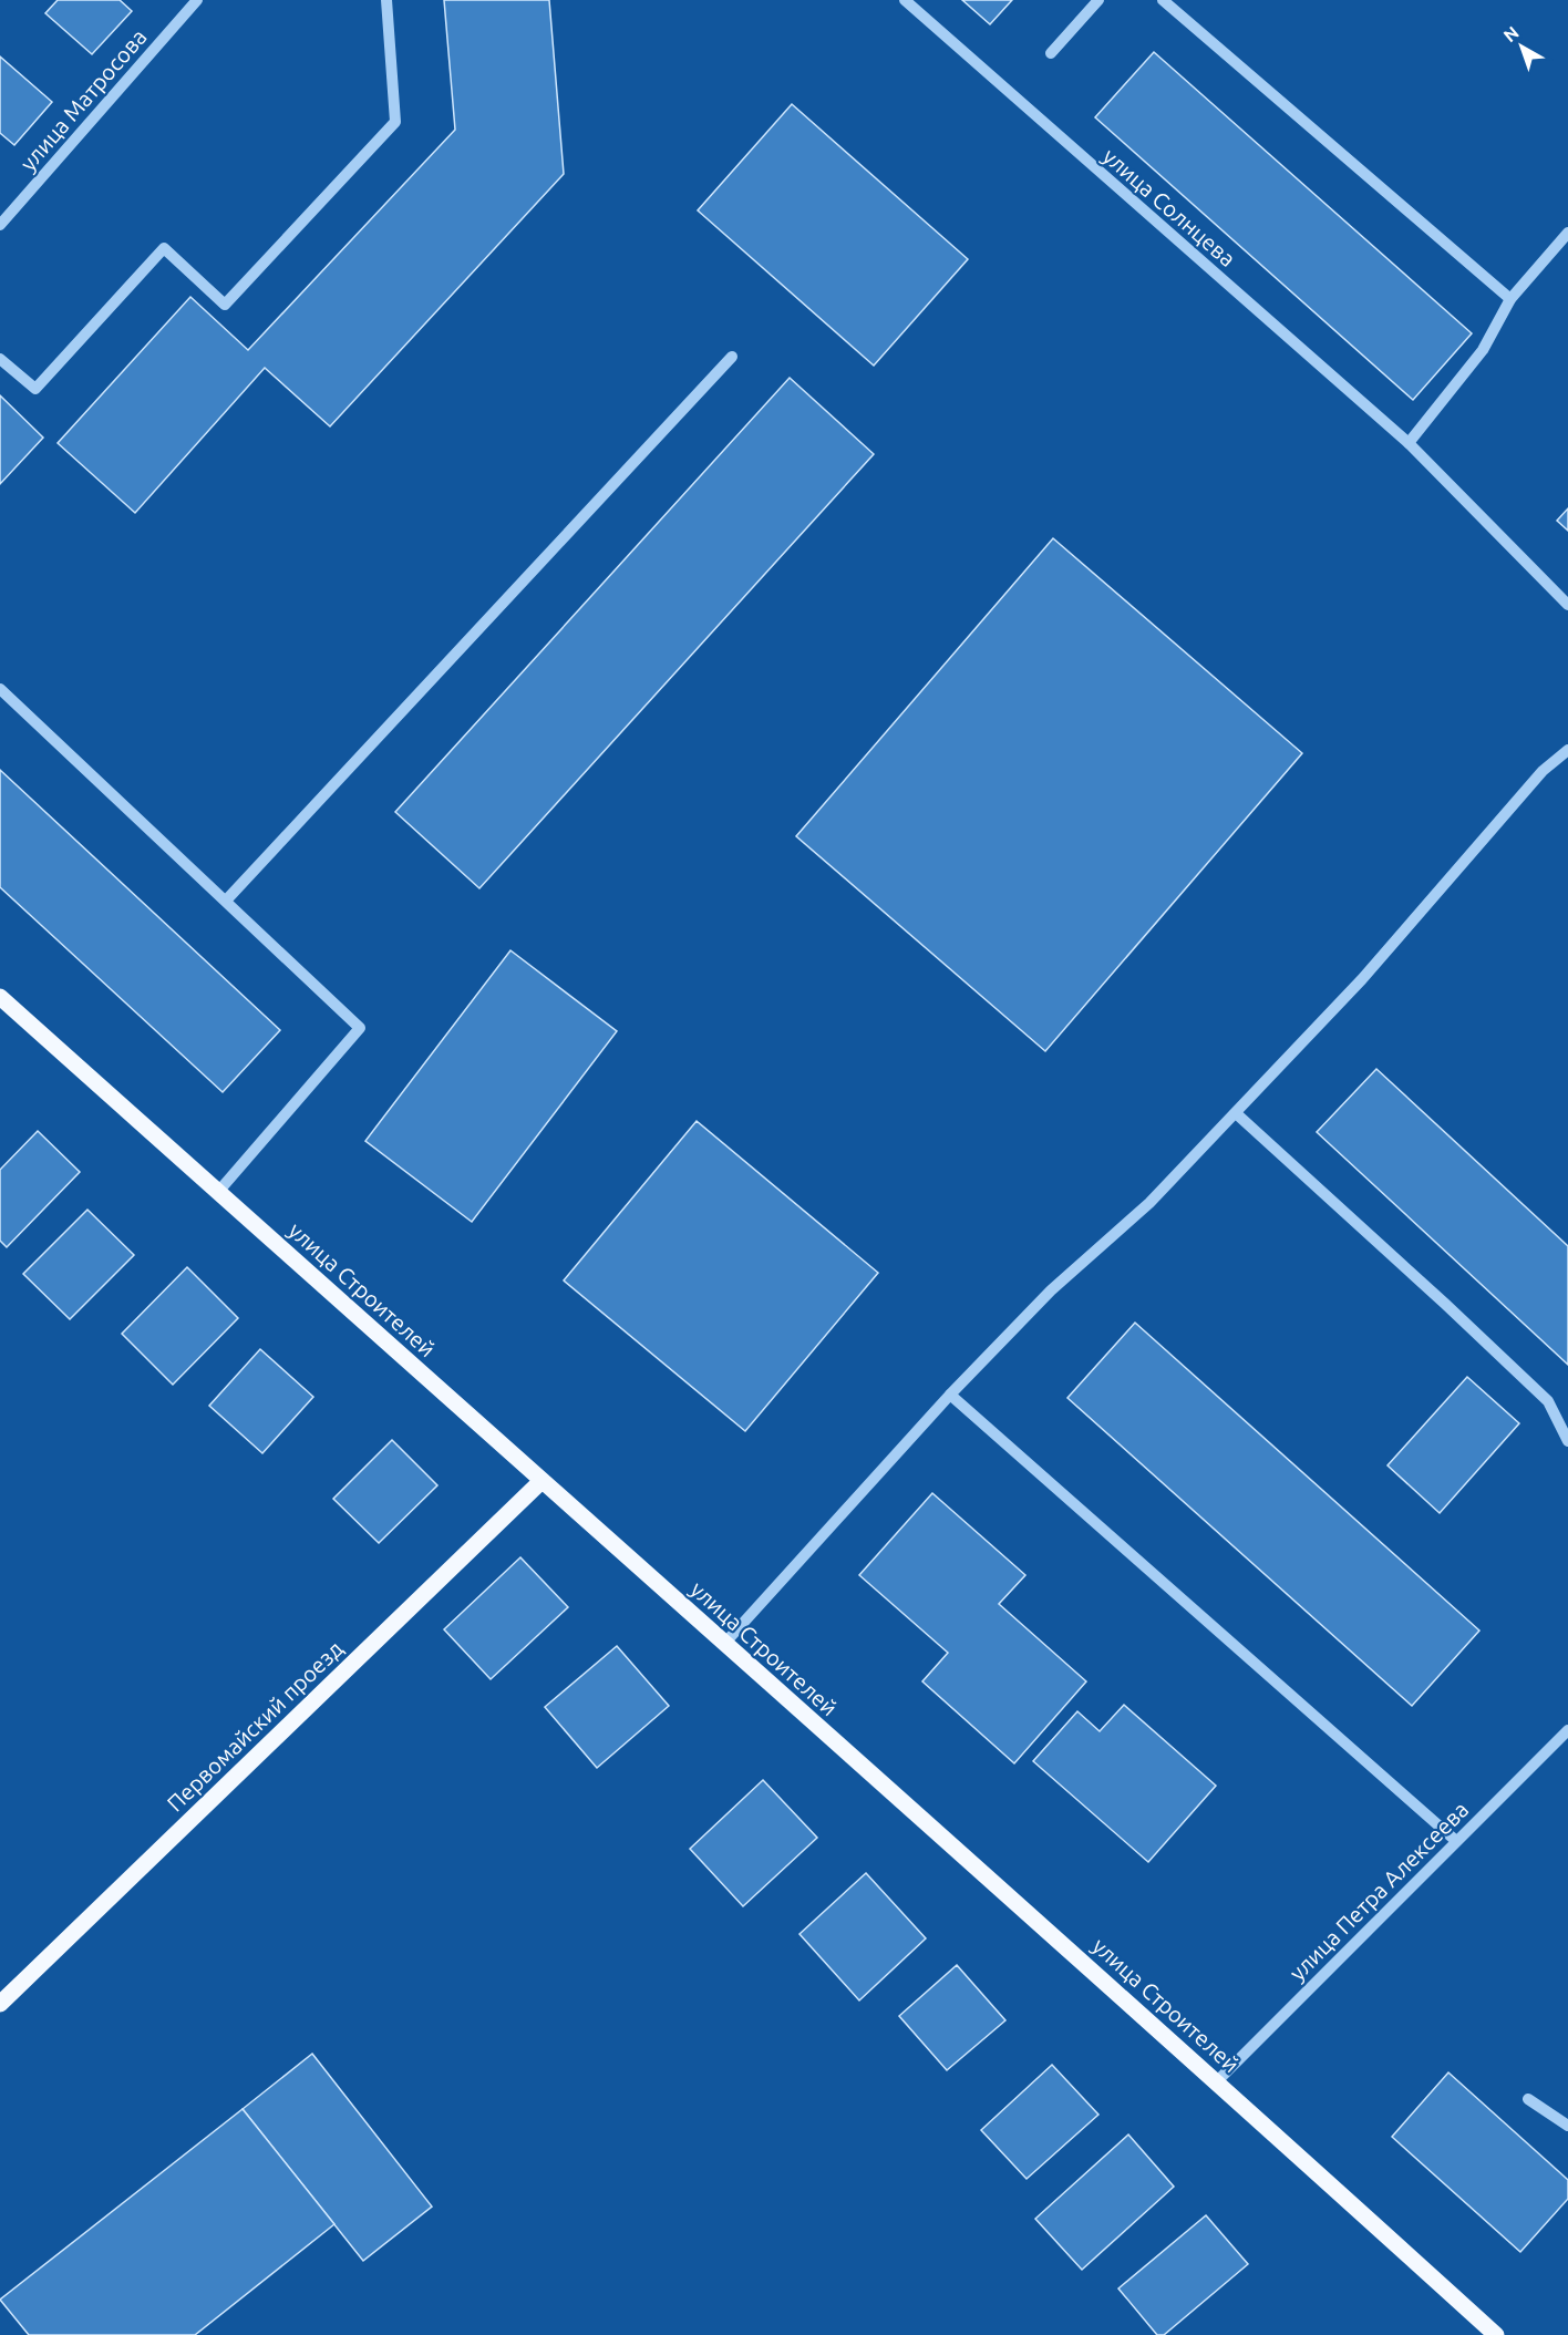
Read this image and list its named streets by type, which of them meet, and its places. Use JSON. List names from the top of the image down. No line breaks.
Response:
{"streets":{"main road":["улица Строителей","Первомайский проезд"],"street":["улица Матросова","улица Солнцева","улица Петра Алексеева"]},"crossings":[["улица Строителей","Первомайский проезд"],["улица Строителей","улица Петра Алексеева"]],"north":"top left"}
